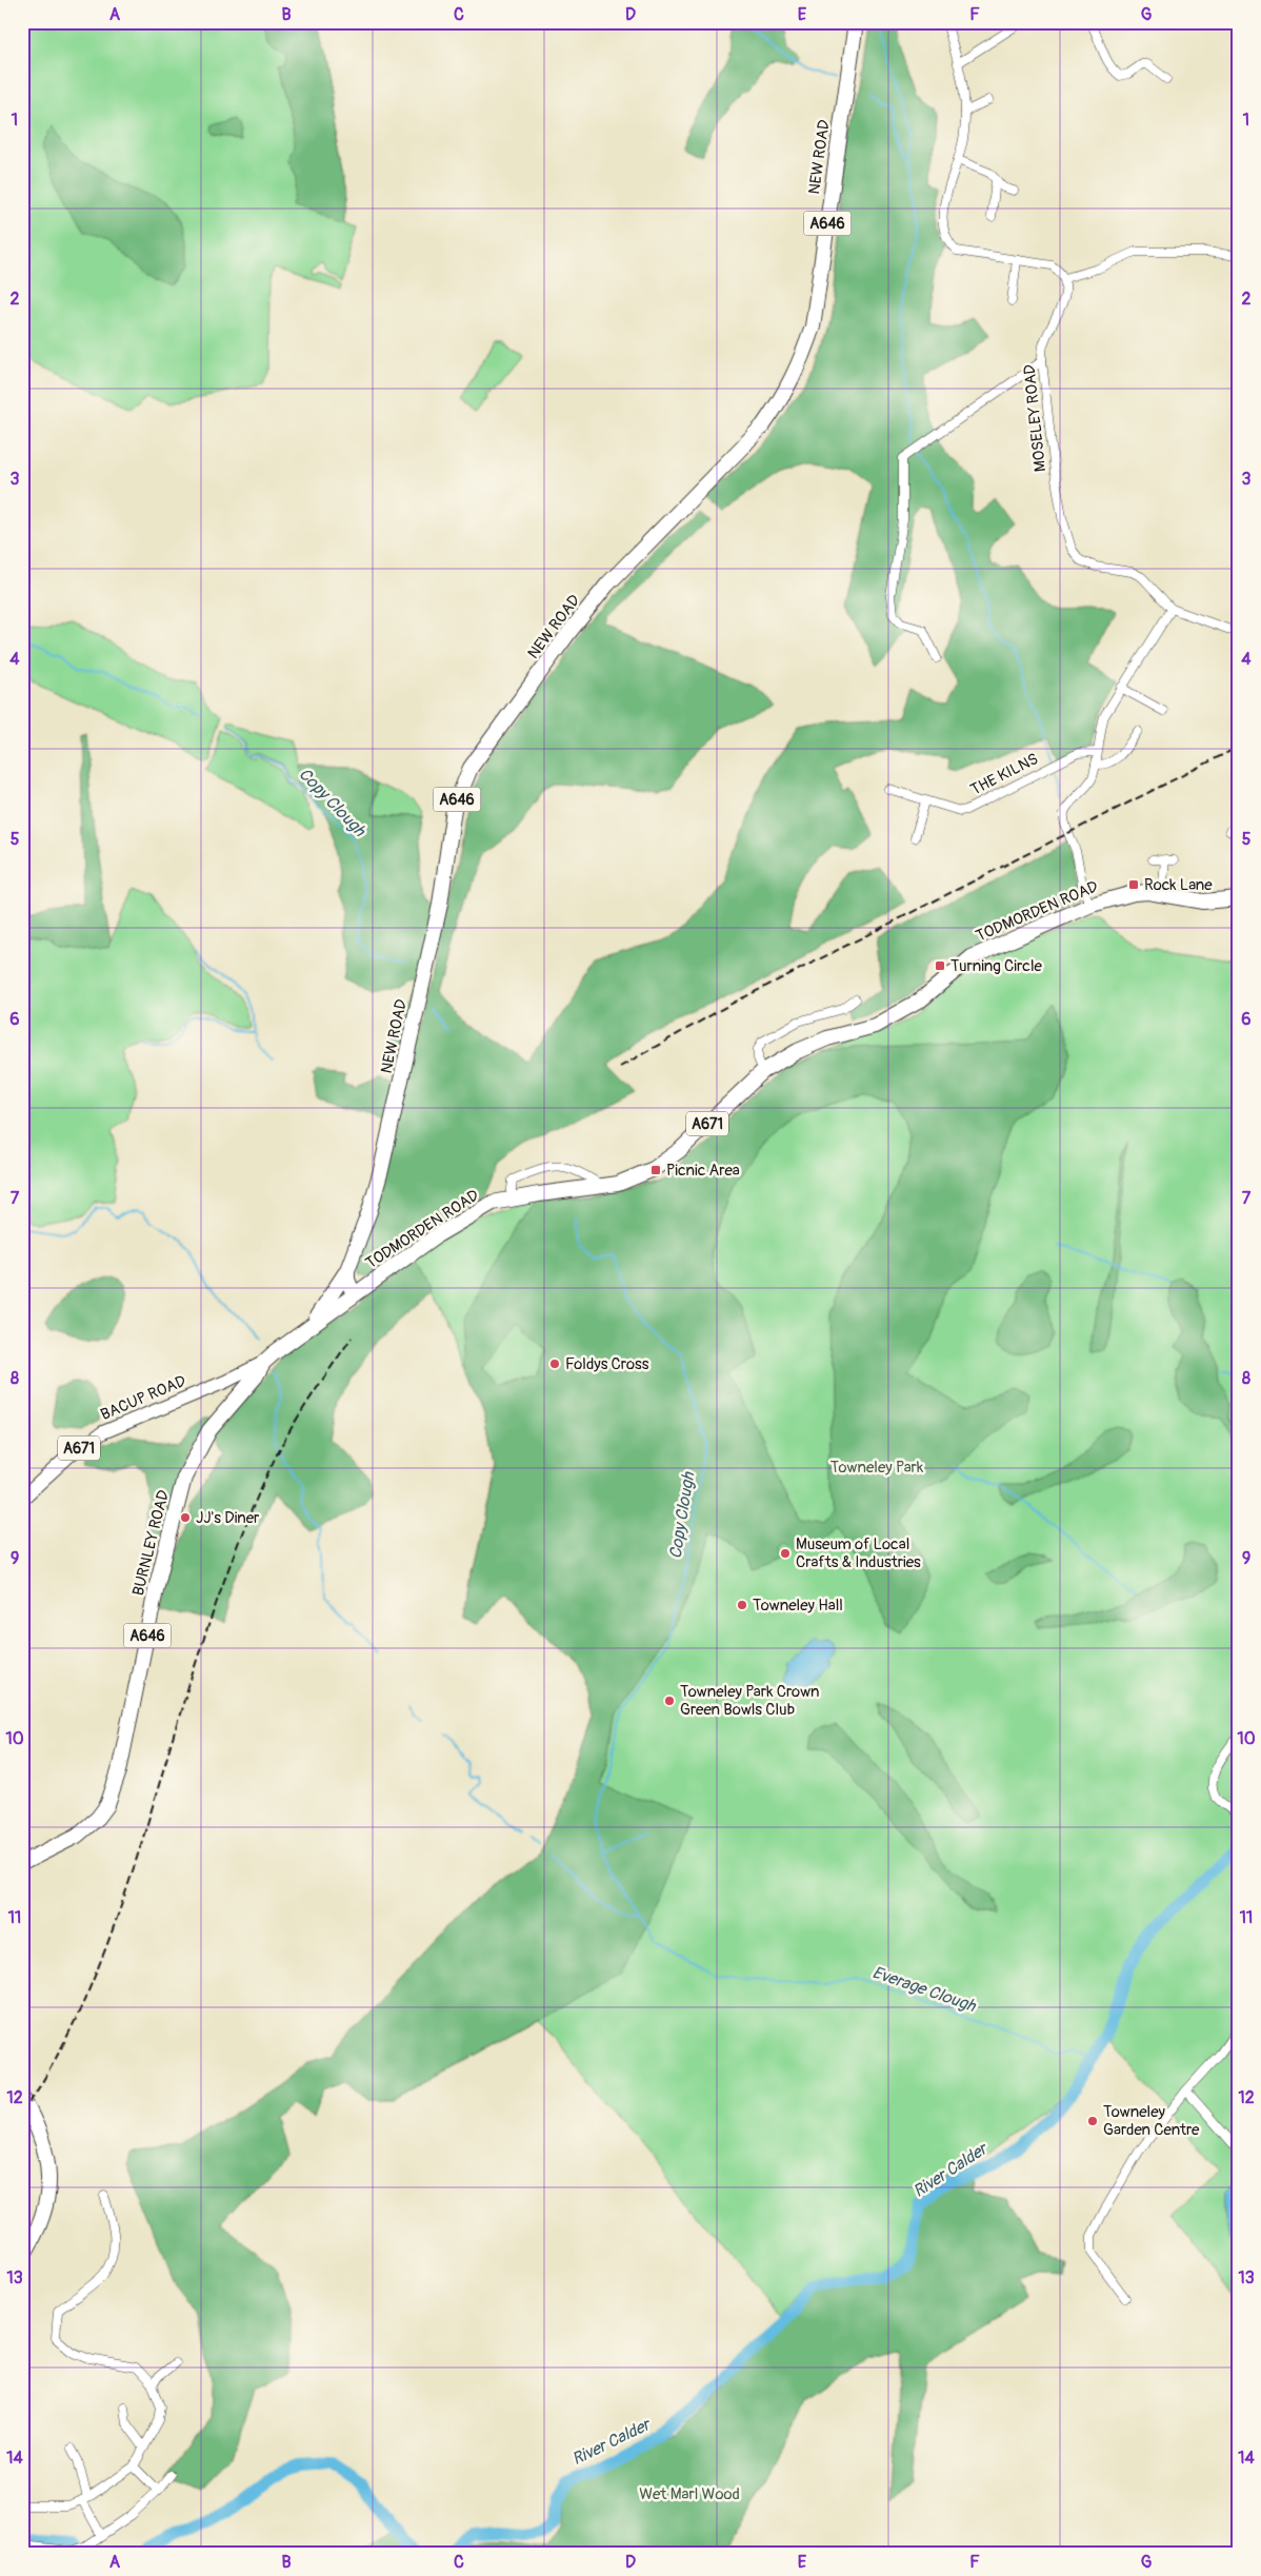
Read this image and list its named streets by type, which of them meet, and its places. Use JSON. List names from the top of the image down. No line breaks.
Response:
{"streets":{"highway":["NEW ROAD","A646","TODMORDEN ROAD","A671","BURNLEY ROAD"],"main road":["BACUP ROAD"],"street":["MOSELEY ROAD","THE KILNS"]},"crossings":[["NEW ROAD","TODMORDEN ROAD"],["NEW ROAD","BURNLEY ROAD"],["TODMORDEN ROAD","BURNLEY ROAD"],["BACUP ROAD","BURNLEY ROAD"]],"water":["Copy Clough","Everage Clough","River Calder"],"parks":["Towneley Park","Wet Marl Wood"],"places":{"transit":["Rock Lane","Turning Circle","Picnic Area"],"other":["Foldys Cross","JJ's Diner","Museum of Local Crafts & Industries","Towneley Hall","Towneley Park Crown Green Bowls Club","Towneley Garden Centre"]},"grid":{"columns":["A","B","C","D","E","F","G"],"rows":["1","2","3","4","5","6","7","8","9","10","11","12","13","14"]}}
